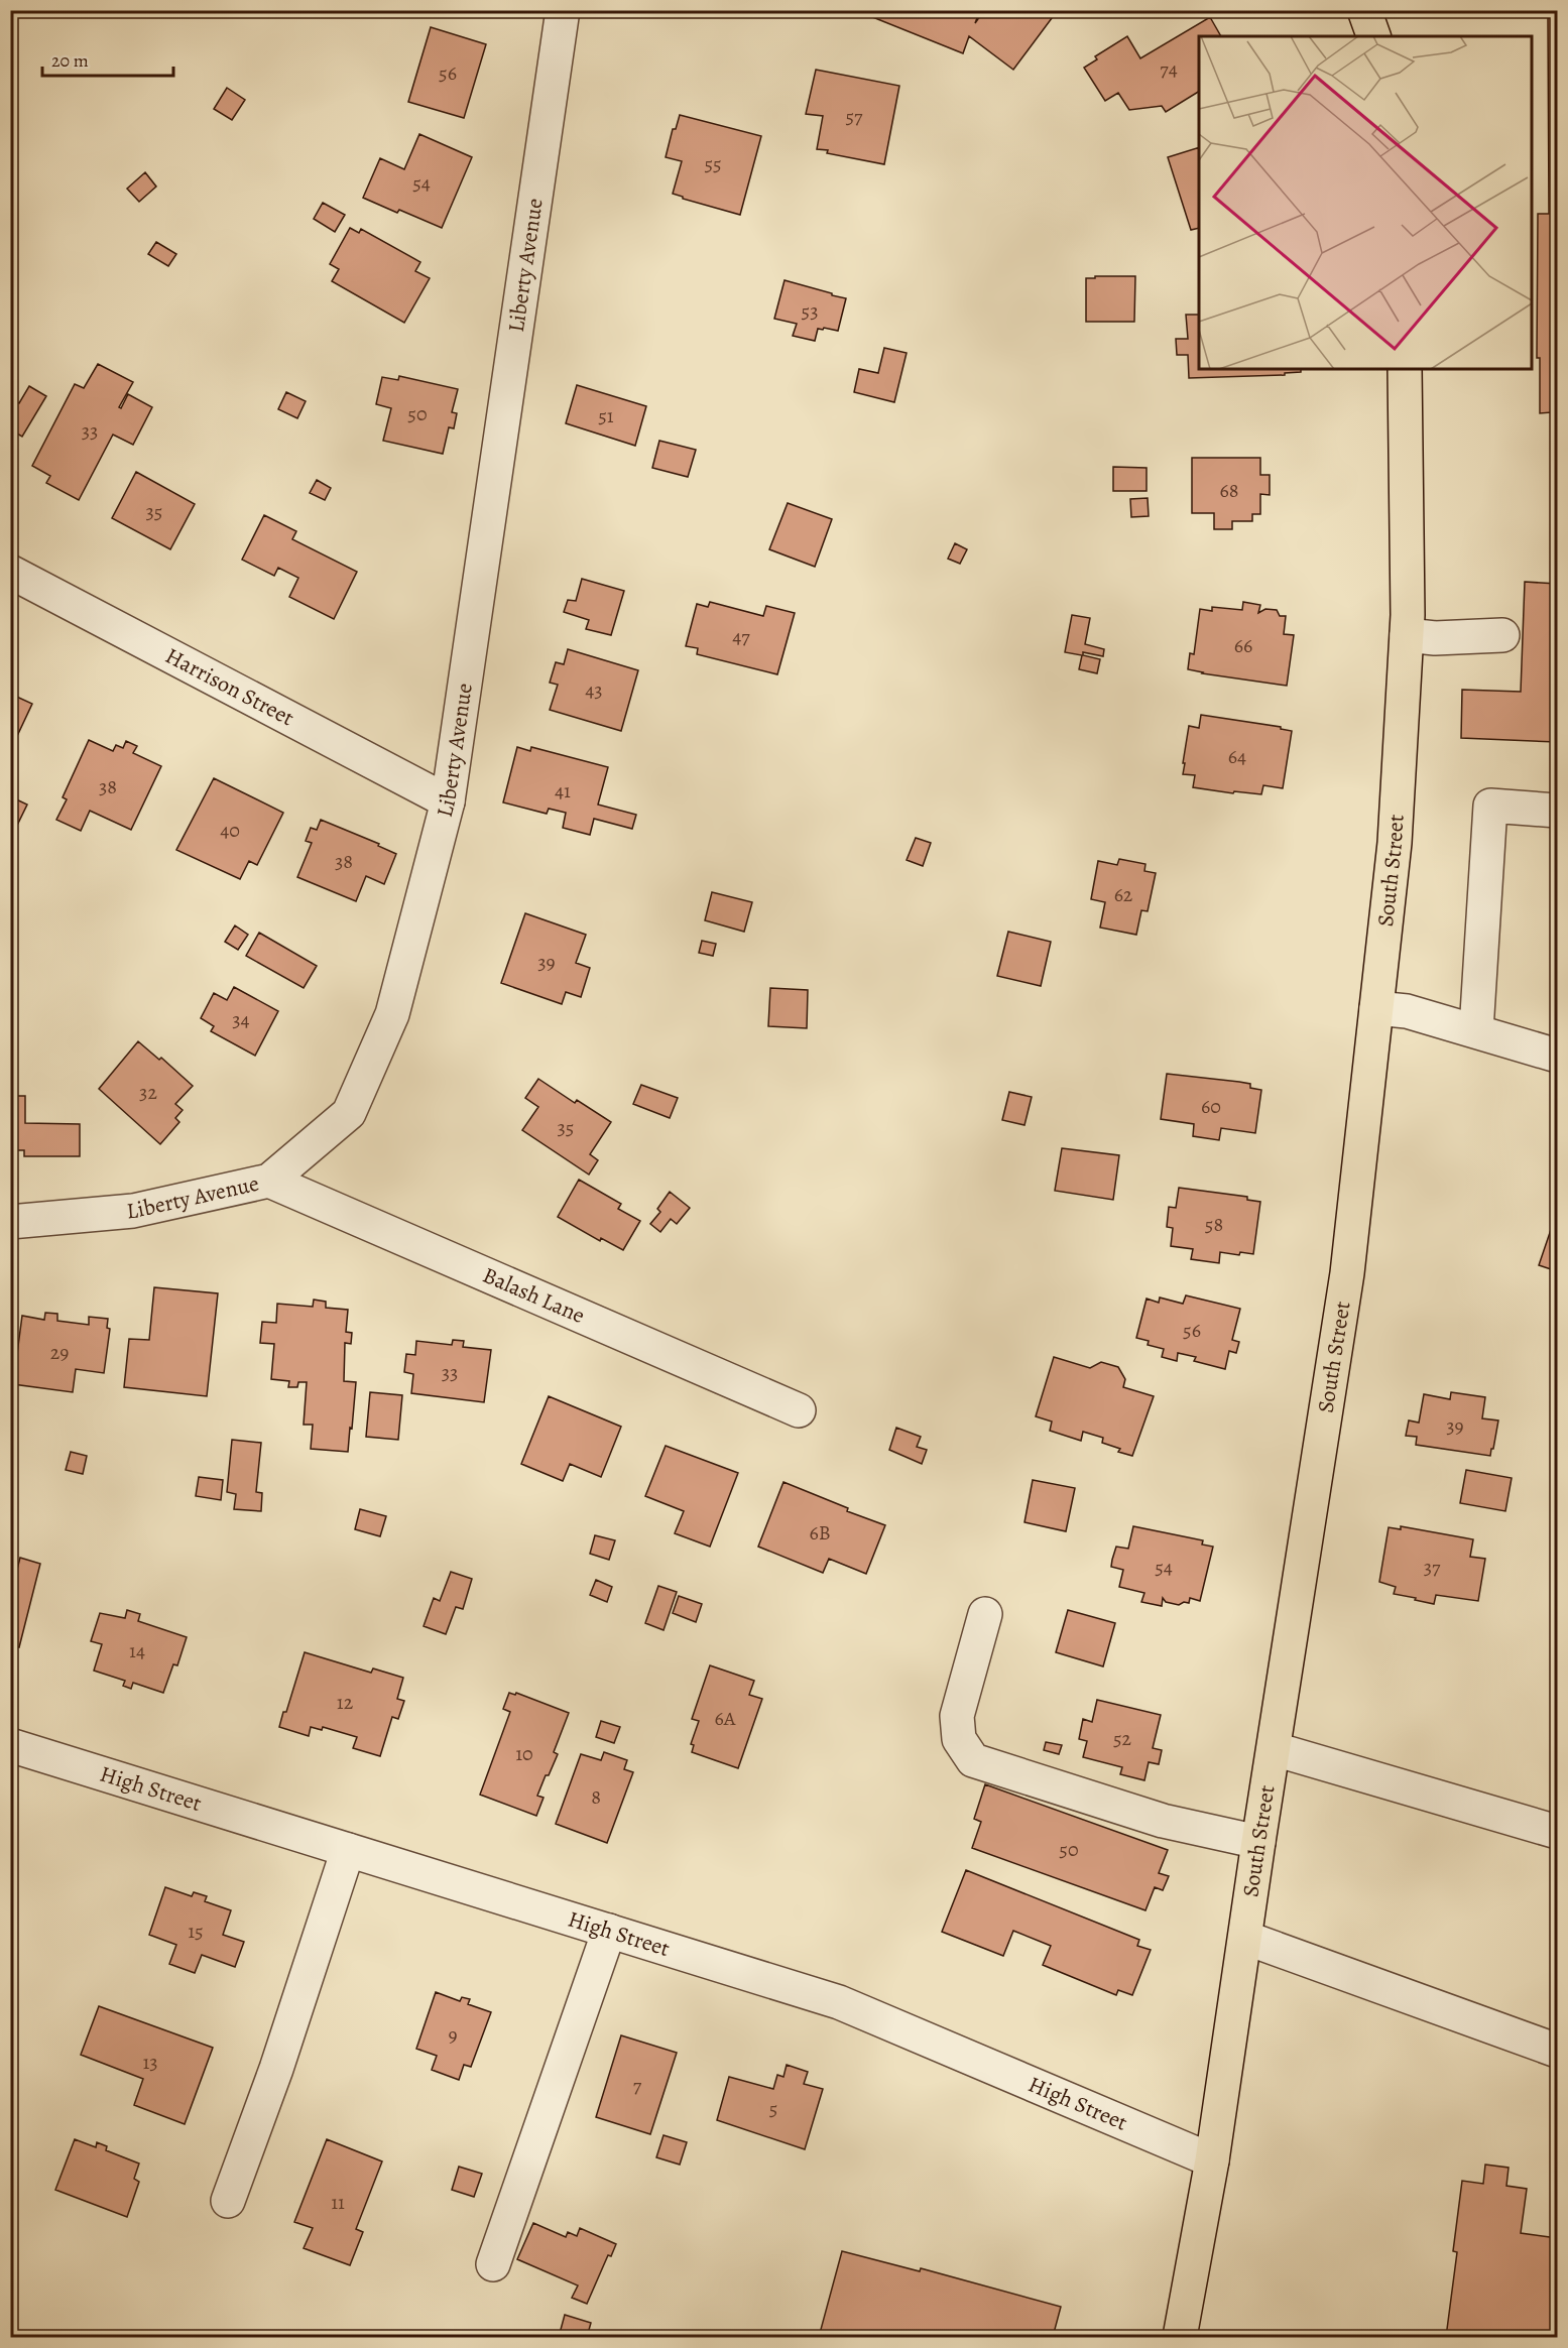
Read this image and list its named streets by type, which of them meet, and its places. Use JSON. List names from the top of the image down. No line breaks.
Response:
{"streets":{"main road":["South Street"],"street":["Liberty Avenue","Harrison Street","Balash Lane","High Street"]},"crossings":[["Liberty Avenue","Harrison Street"],["Liberty Avenue","Balash Lane"],["South Street","High Street"]],"house_numbers":["74","56","57","55","54","53","50","51","33","68","35","47","66","43","64","38","41","40","38","62","39","34","32","60","35","58","56","29","33","39","6B","54","37","14","12","6A","52","10","8","50","15","9","13","7","5","11"],"scale_bar":"20 m"}
